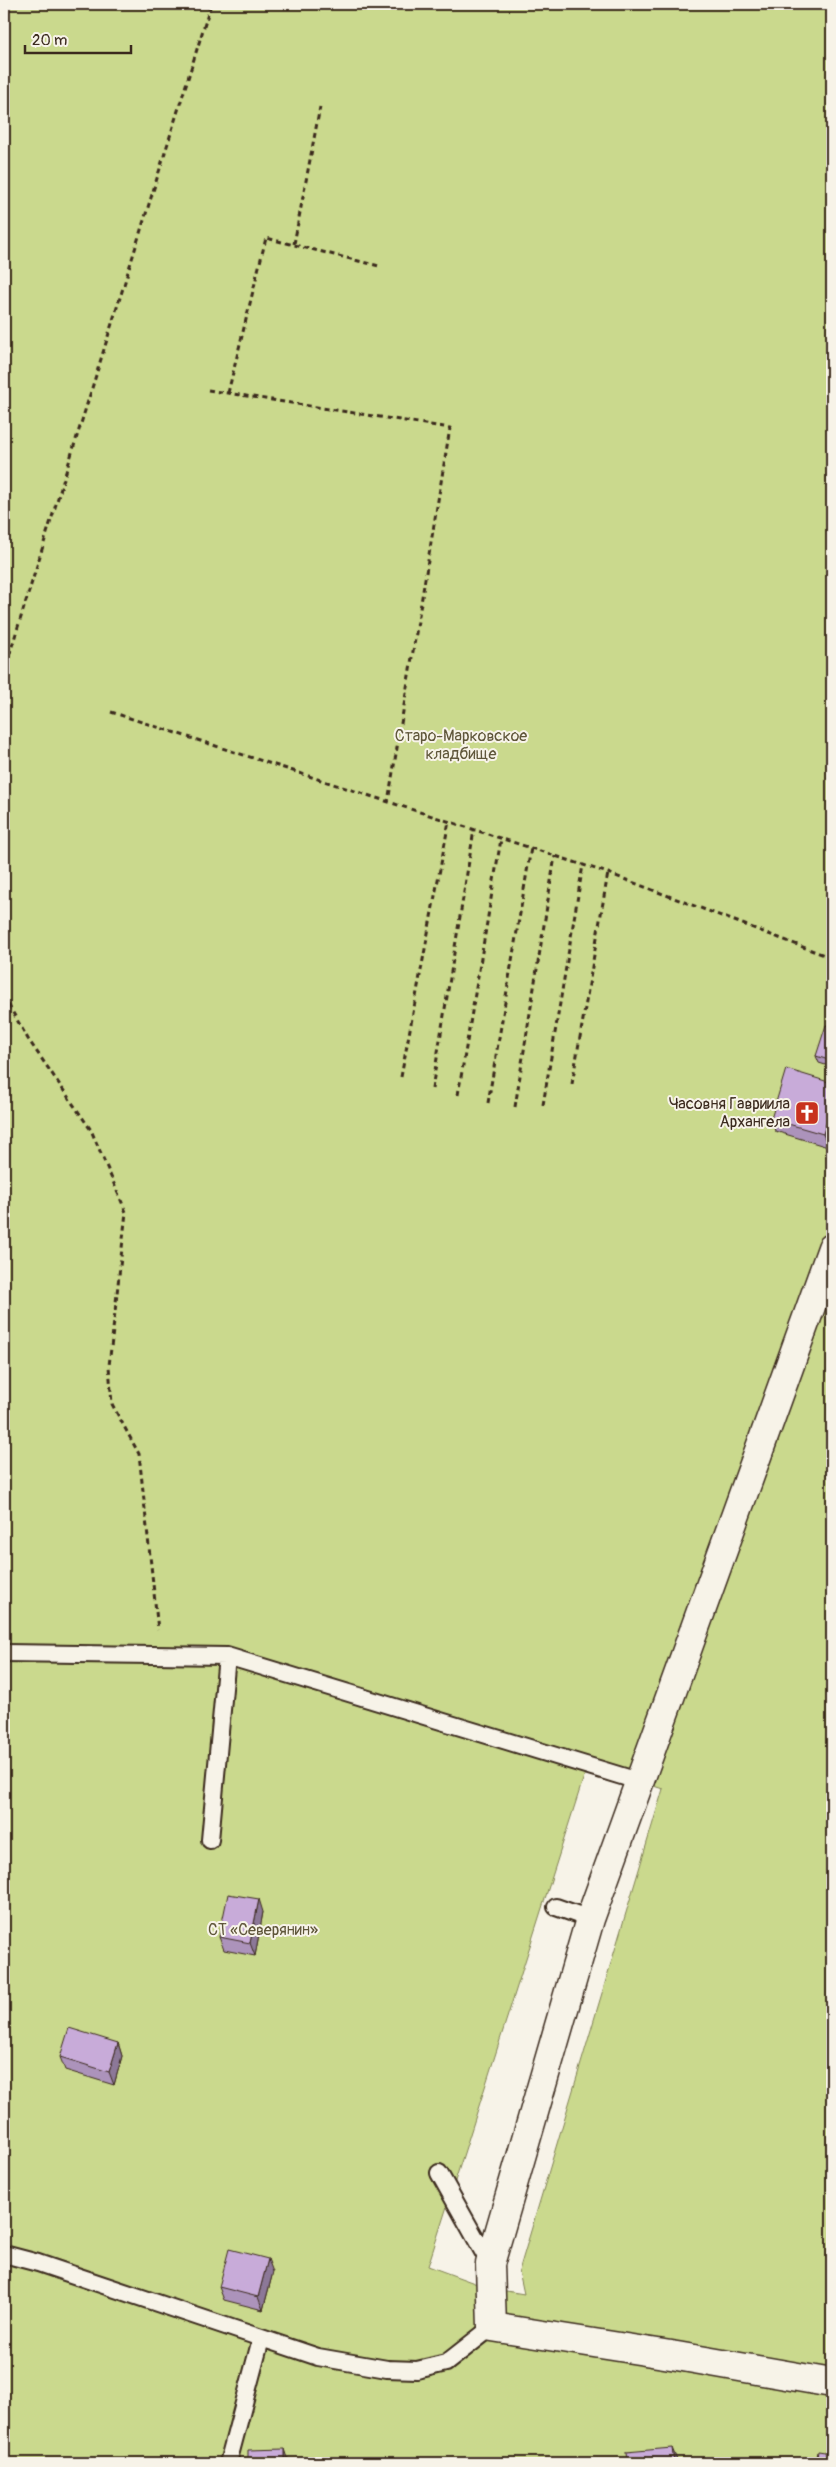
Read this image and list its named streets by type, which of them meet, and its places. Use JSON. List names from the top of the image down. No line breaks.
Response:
{"parks":["Старо-Марковское кладбище","СТ «Северянин»"],"places":{"church":["Часовня Гавриила Архангела"]},"scale_bar":"20 m"}
